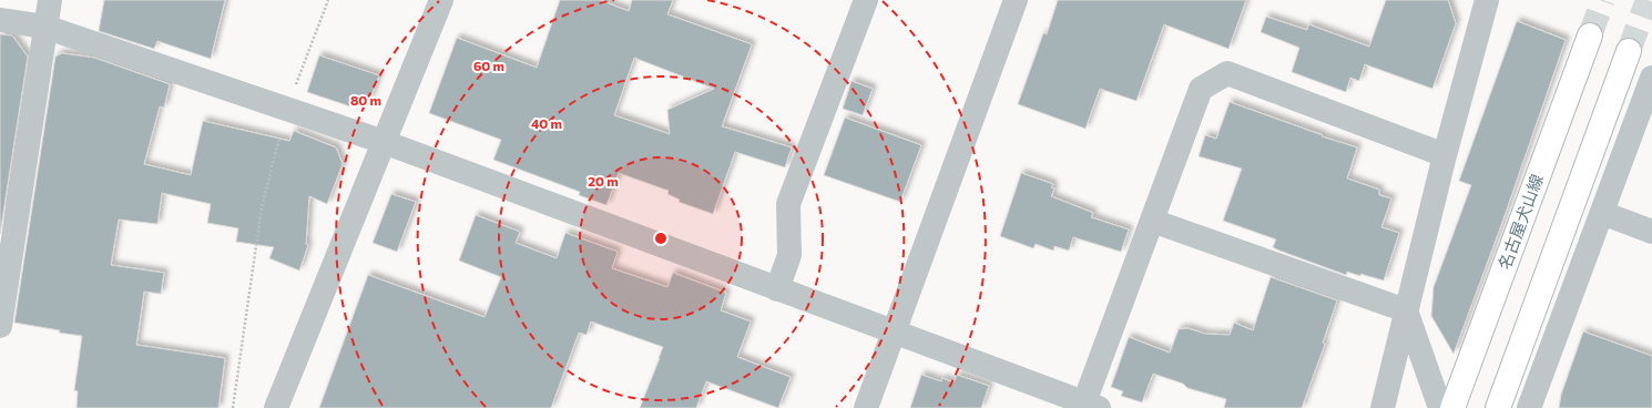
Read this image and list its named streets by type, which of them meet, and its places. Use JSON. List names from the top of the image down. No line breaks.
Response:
{"streets":{"main road":["名古屋犬山線"]},"rings":["60 m","80 m","40 m","20 m"]}
